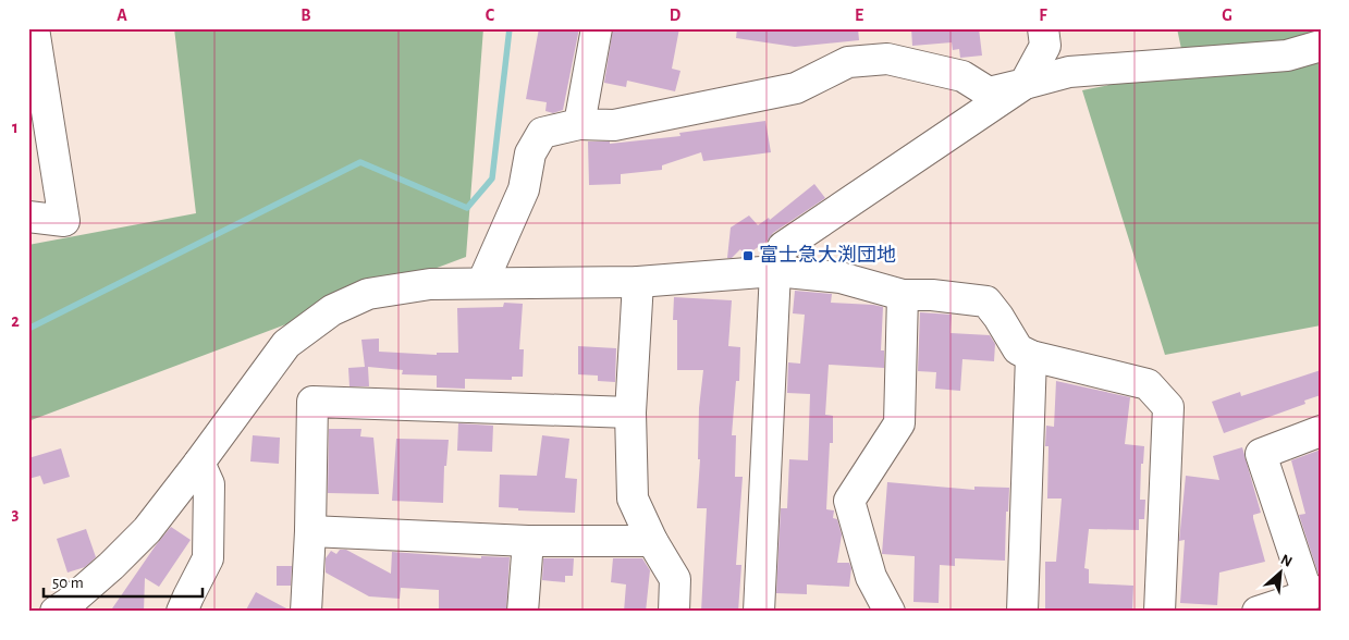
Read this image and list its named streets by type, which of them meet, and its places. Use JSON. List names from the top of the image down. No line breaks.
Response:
{"places":{"transit":["富士急大渕団地"]},"scale_bar":"50 m","north":"top right","grid":{"columns":["A","B","C","D","E","F","G"],"rows":["1","2","3"]}}
